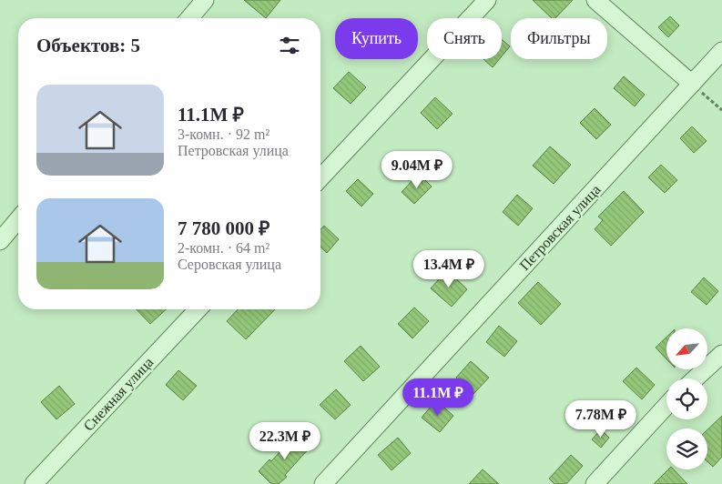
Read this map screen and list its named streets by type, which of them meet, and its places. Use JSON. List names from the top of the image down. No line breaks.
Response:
{"streets":{"street":["Петровская улица","Снежная улица"]},"north":"bottom left","page":{"chip":["Купить","Снять","Фильтры"],"heading":"Объектов: 5","list":[{"name":"11.1M ₽","note":"3-комн. · 92 m² · Петровская улица"},{"name":"7 780 000 ₽","note":"2-комн. · 64 m² · Серовская улица"}],"price":["9.04M ₽","13.4M ₽","11.1M ₽","7.78M ₽","22.3M ₽"]}}
